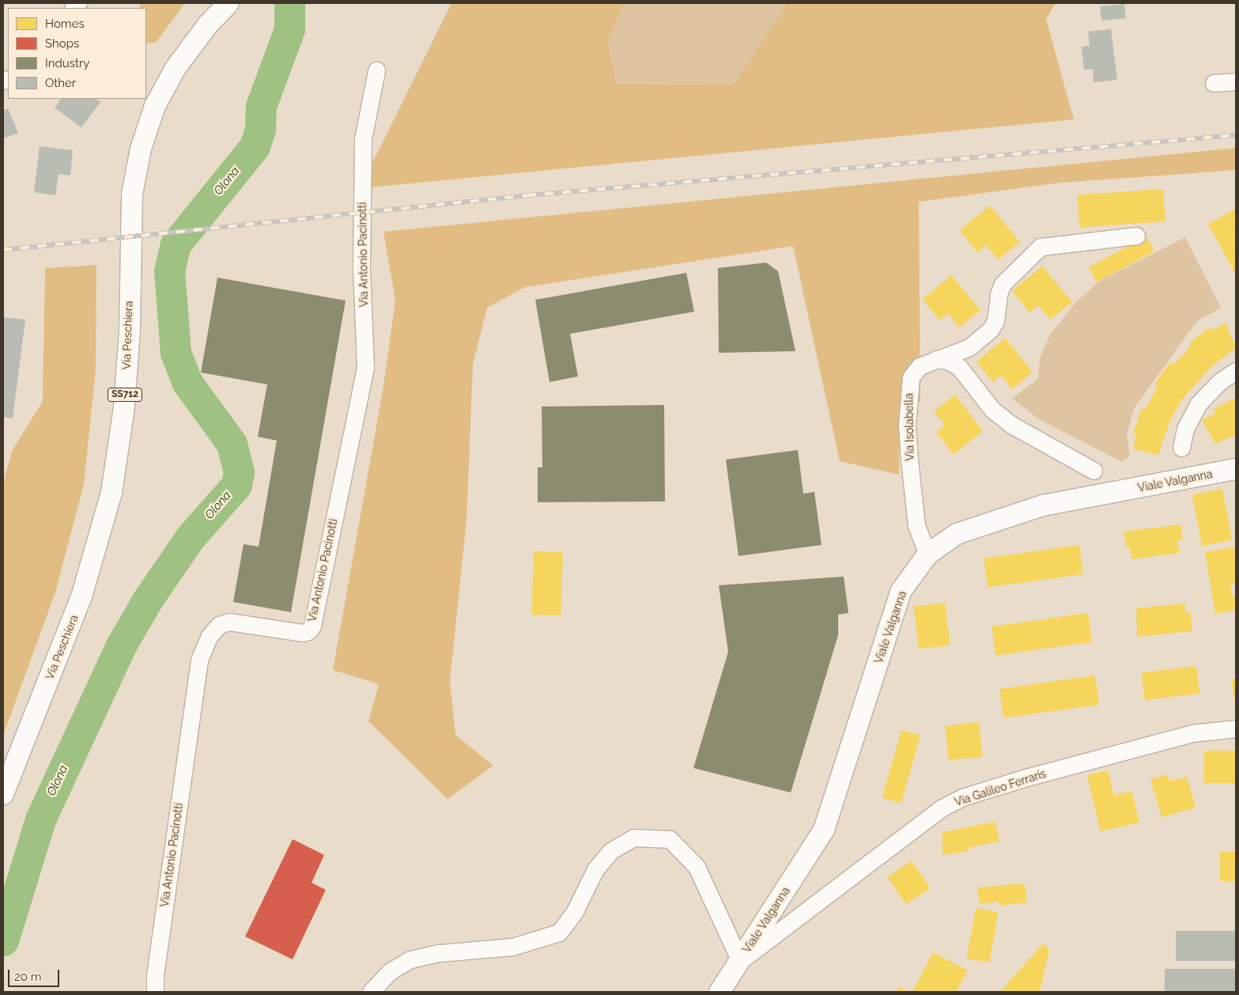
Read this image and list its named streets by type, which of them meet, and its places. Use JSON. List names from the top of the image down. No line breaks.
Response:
{"streets":{"main road":["Via Peschiera","SS712","Viale Valganna"],"street":["Via Antonio Pacinotti","Via Isolabella","Via Galileo Ferraris"]},"crossings":[["Via Isolabella","Viale Valganna"],["Viale Valganna","Via Galileo Ferraris"]],"water":["Olona"],"legend":["Homes","Shops","Industry","Other"],"scale_bar":"20 m"}
